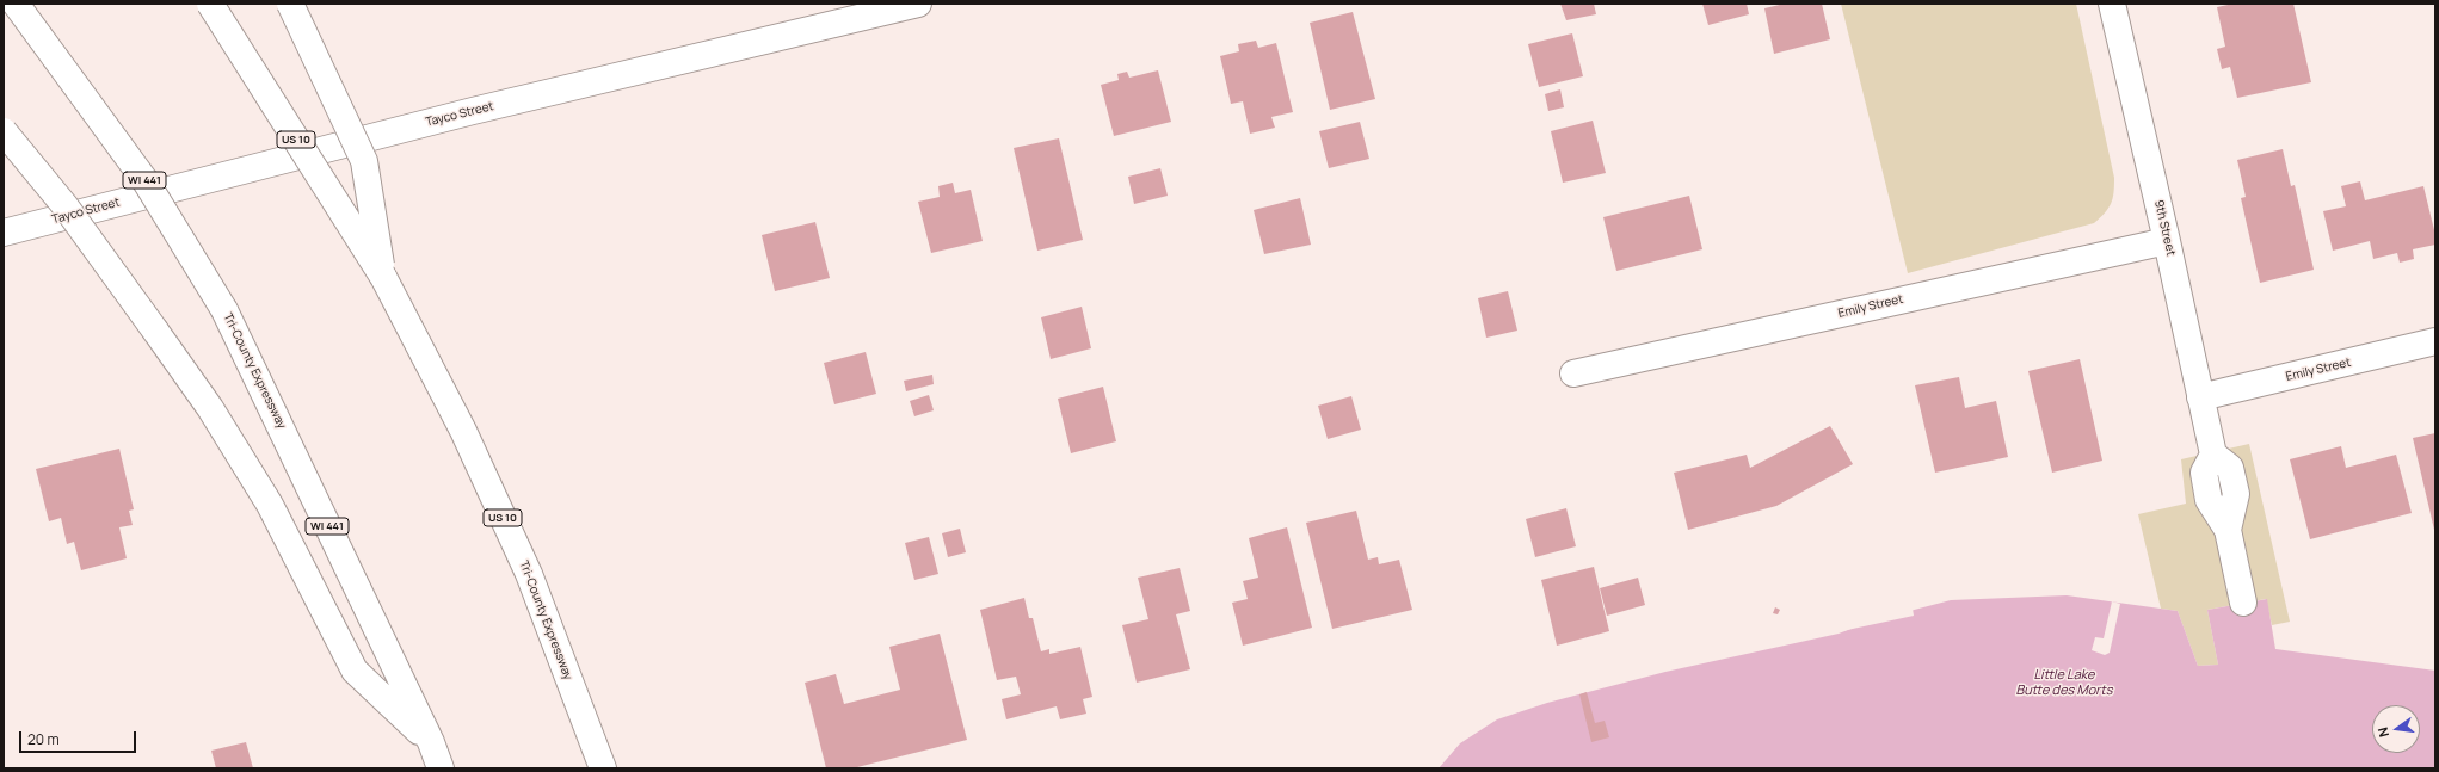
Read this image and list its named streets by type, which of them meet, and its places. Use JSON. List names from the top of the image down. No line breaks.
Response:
{"streets":{"main road":["Tayco Street","US 10","WI 441","9th Street","Emily Street","Tri-County Expressway"]},"crossings":[["9th Street","Emily Street"]],"water":["Little Lake Butte des Morts"],"scale_bar":"20 m","north":"left"}
